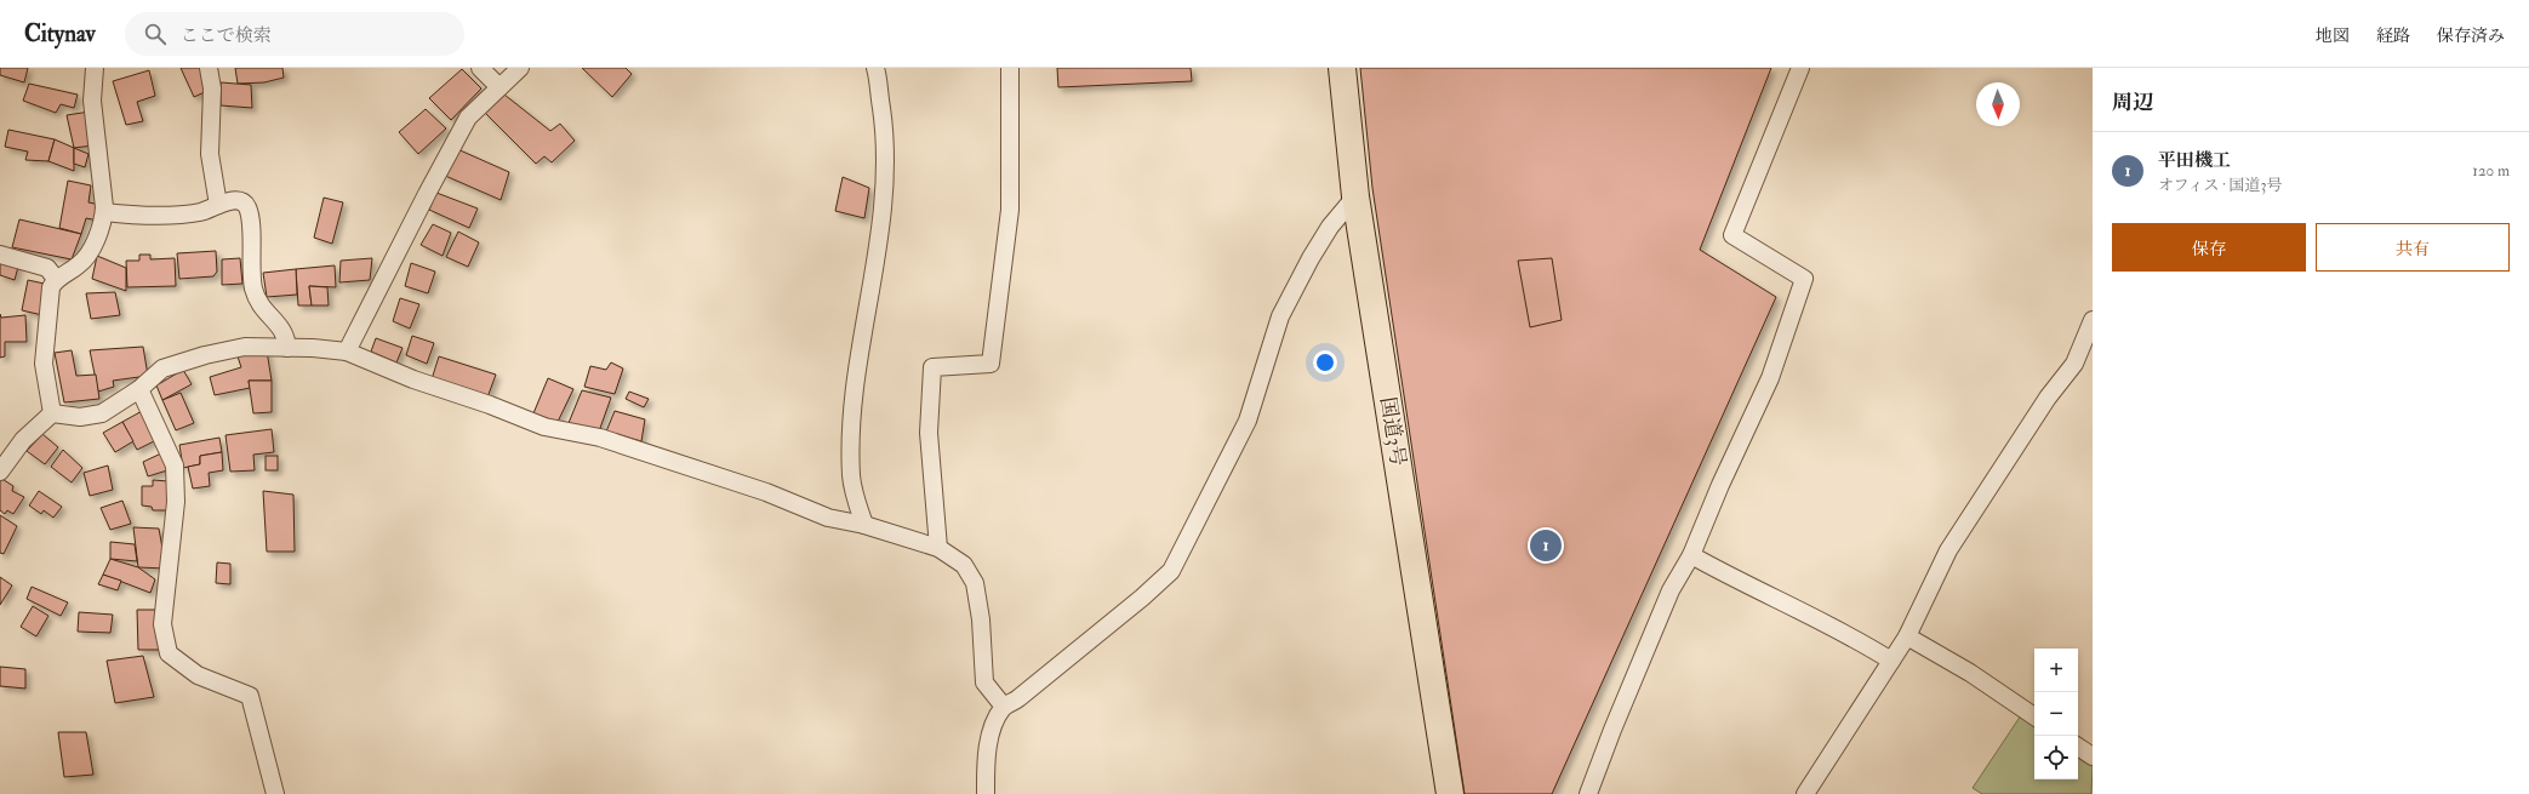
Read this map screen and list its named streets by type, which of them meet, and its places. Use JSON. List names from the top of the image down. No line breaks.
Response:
{"streets":{"highway":["国道3号"]},"north":"bottom","page":{"header":"Citynav","search":"ここで検索","nav":["地図","経路","保存済み"],"heading":"周辺","list":[{"mark":"1","name":"平田機工","note":"オフィス · 国道3号","value":"120 m"}],"buttons":["保存","共有"],"pins":"1","map_buttons":["+","−"]}}
